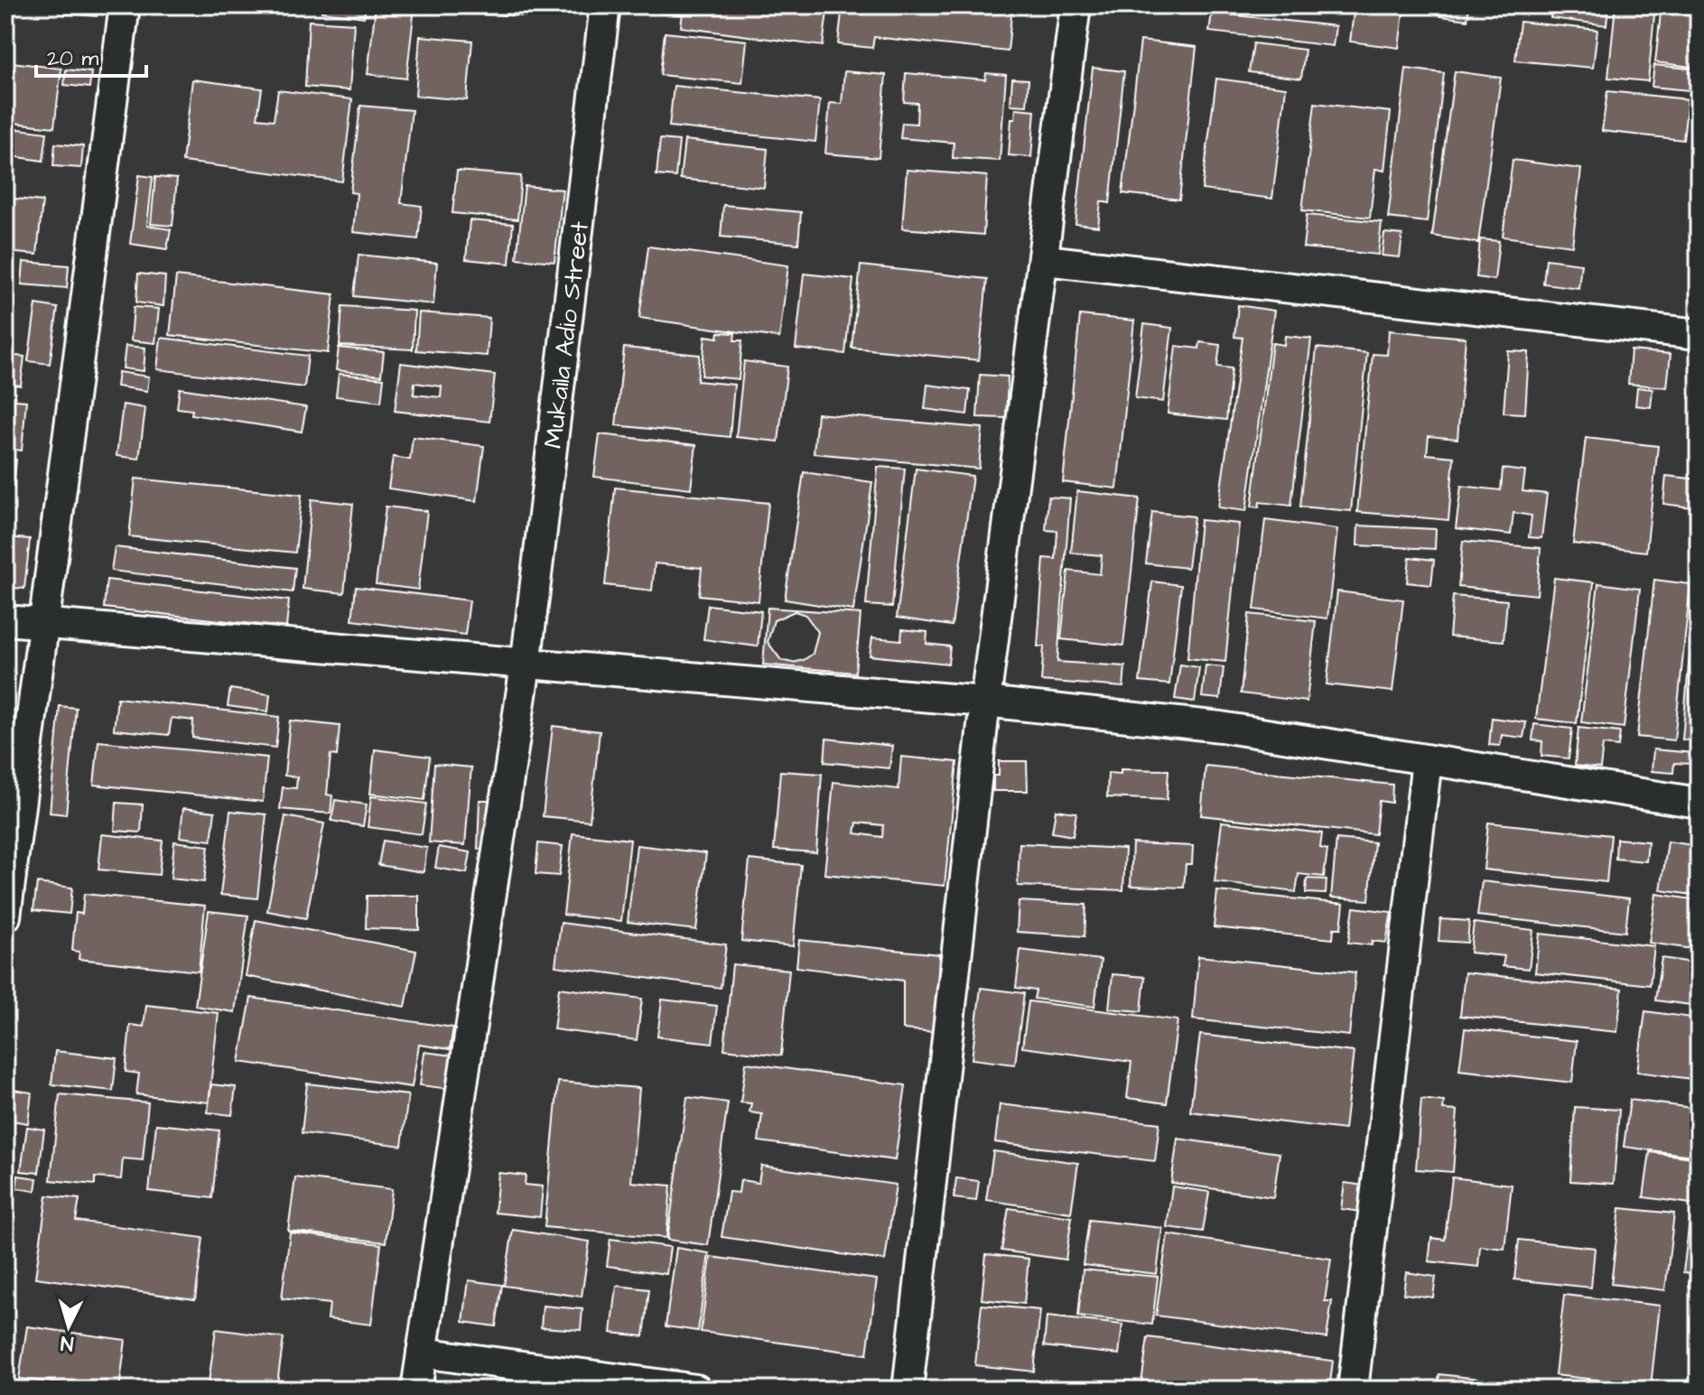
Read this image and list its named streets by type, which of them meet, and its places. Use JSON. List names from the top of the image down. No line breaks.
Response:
{"streets":{"street":["Mukaila Adio Street"]},"scale_bar":"20 m","north":"bottom"}
